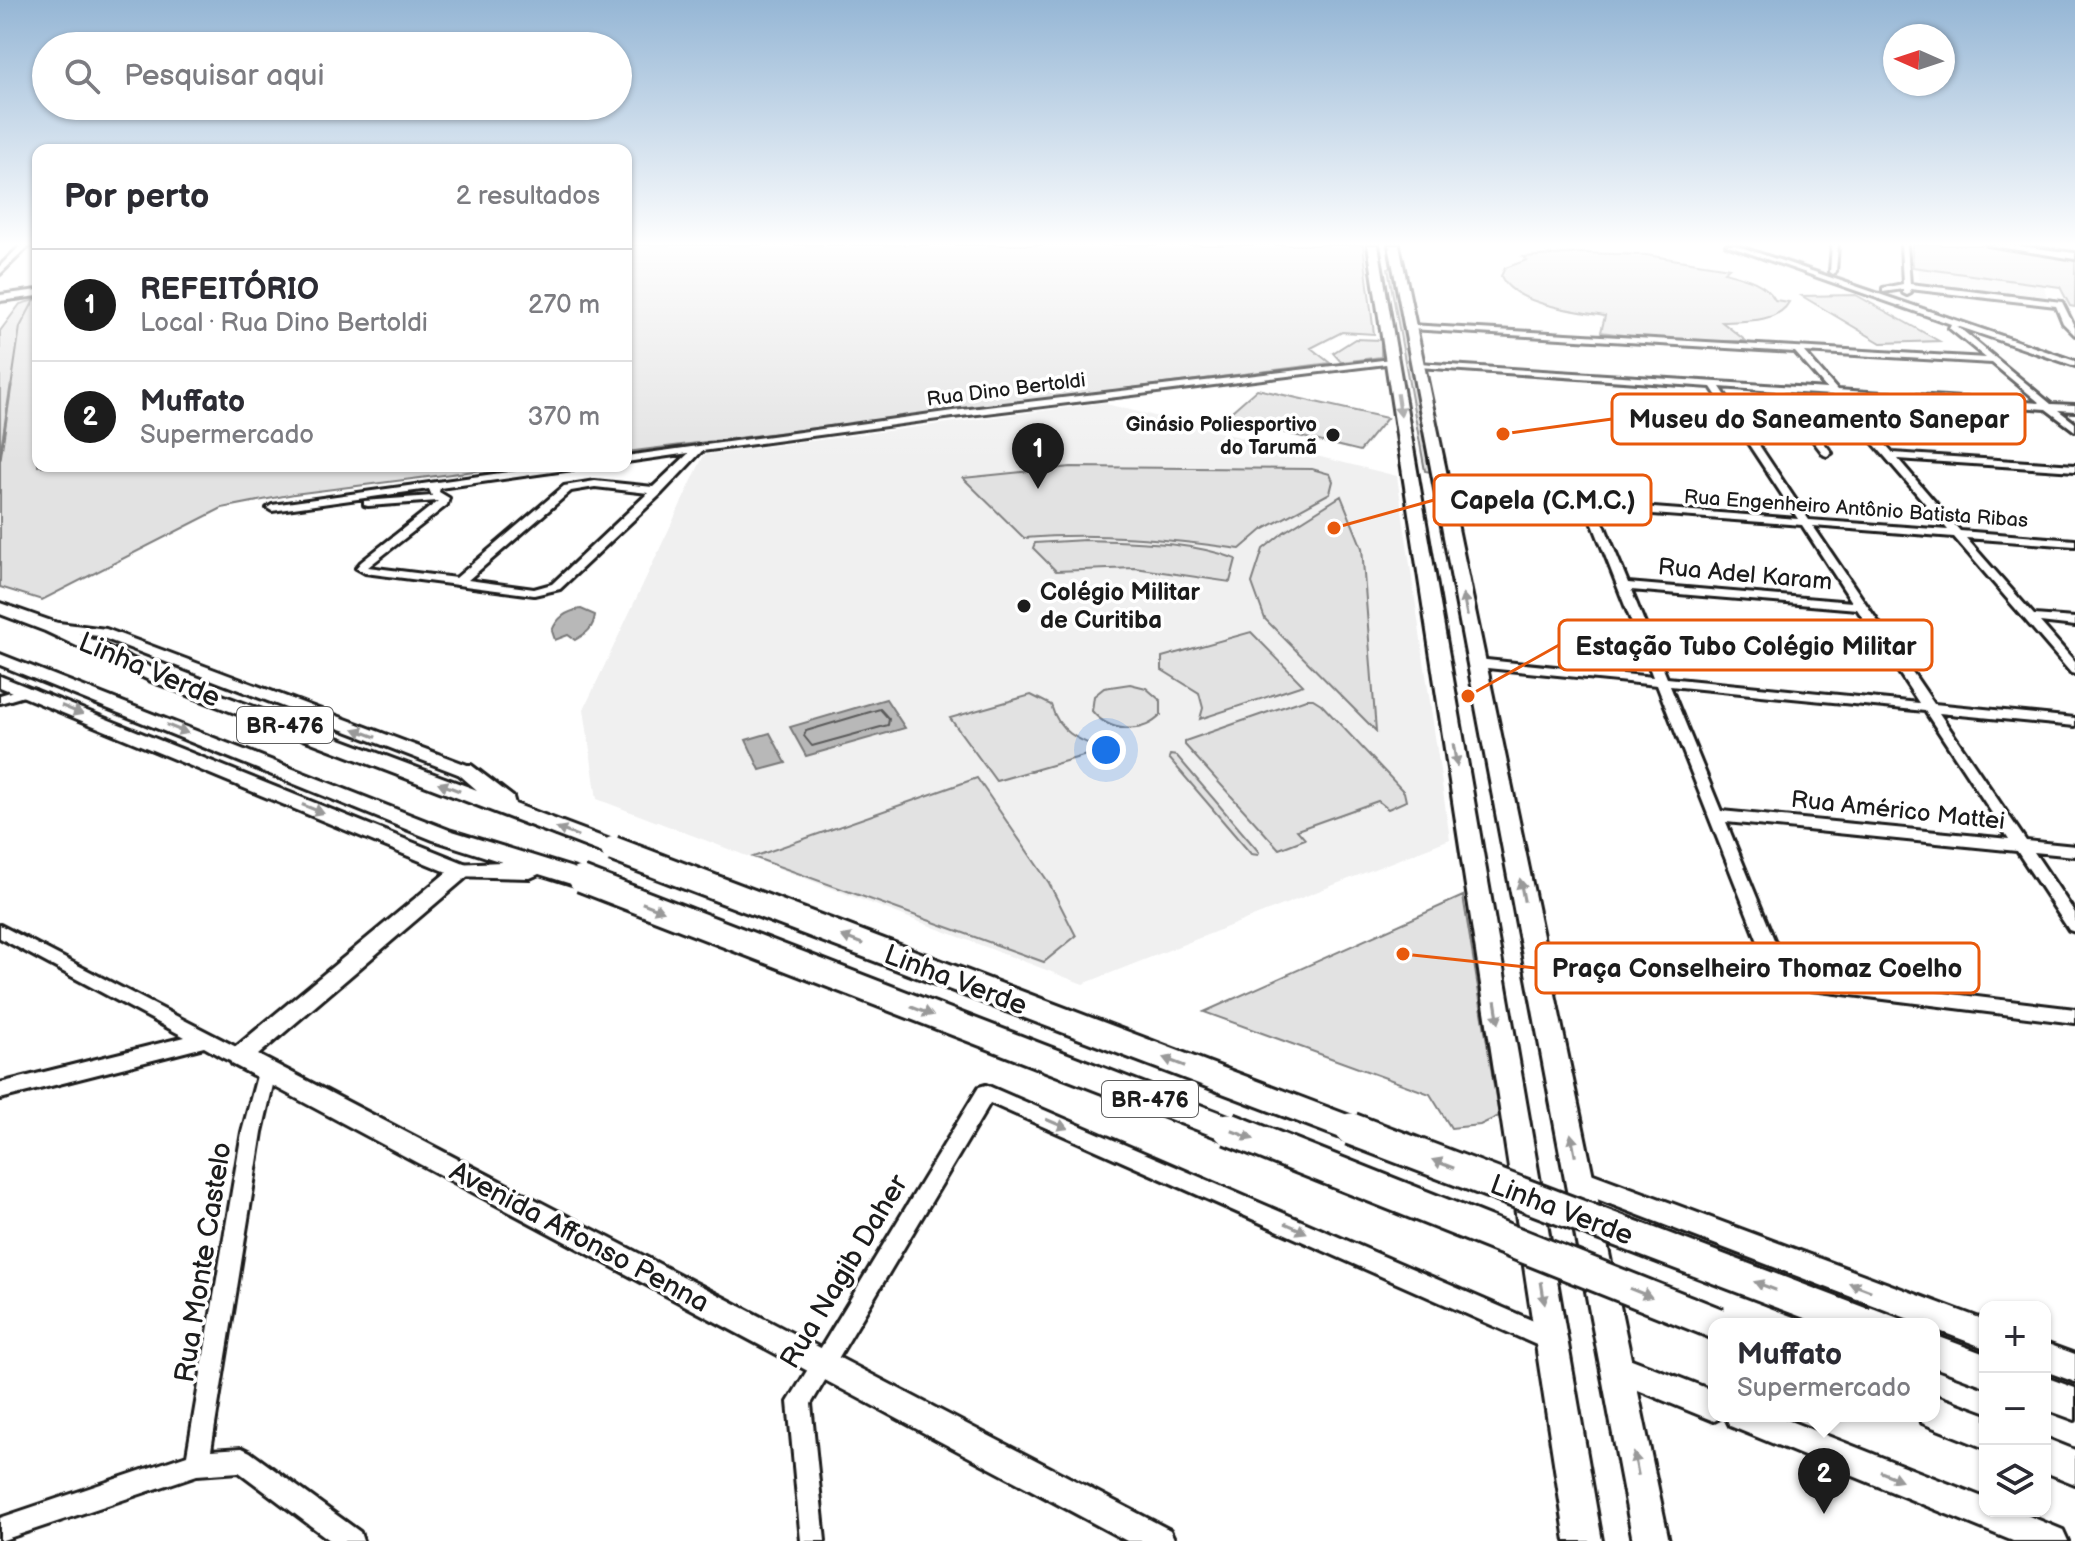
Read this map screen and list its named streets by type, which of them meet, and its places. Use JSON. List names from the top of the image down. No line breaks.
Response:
{"streets":{"highway":["Linha Verde","BR-476"],"main road":["Avenida Affonso Penna"],"street":["Rua Dino Bertoldi","Rua Engenheiro Antônio Batista Ribas","Rua Adel Karam","Rua Américo Mattei","Rua Monte Castelo","Rua Nagib Daher"]},"crossings":[["Avenida Affonso Penna","Rua Monte Castelo"],["Avenida Affonso Penna","Rua Nagib Daher"]],"places":["Museu do Saneamento Sanepar","Ginásio Poliesportivo do Tarumã","Capela (C.M.C.)","Colégio Militar de Curitiba","Estação Tubo Colégio Militar","Praça Conselheiro Thomaz Coelho"],"north":"left","page":{"search":"Pesquisar aqui","heading":["Por perto","2 resultados"],"list":[{"mark":"1","name":"REFEITÓRIO","note":"Local · Rua Dino Bertoldi","value":"270 m"},{"mark":"2","name":"Muffato","note":"Supermercado","value":"370 m"}],"pins":["1","2"],"map_buttons":["+","−"],"popup":["Muffato","Supermercado"]}}
